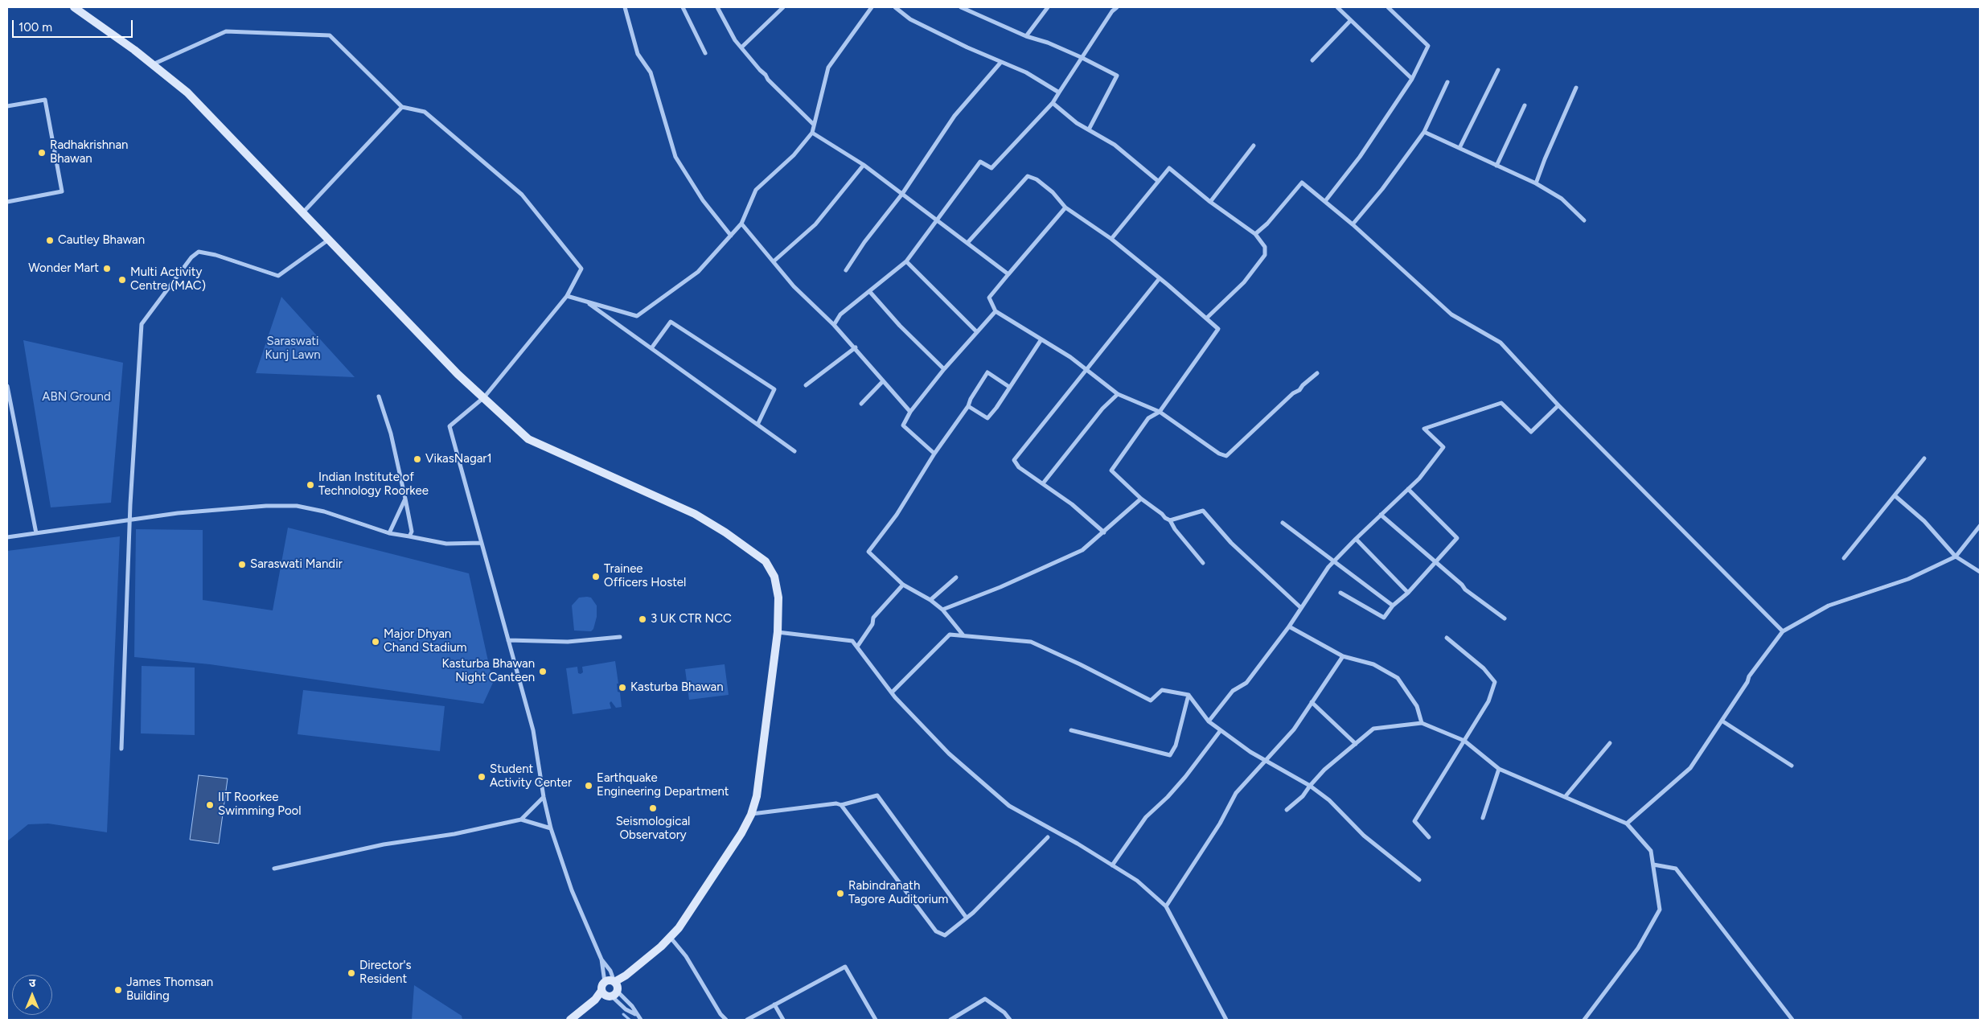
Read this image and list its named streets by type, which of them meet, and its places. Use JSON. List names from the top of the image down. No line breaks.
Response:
{"parks":["Saraswati Kunj Lawn","ABN Ground"],"places":["Radhakrishnan Bhawan","Cautley Bhawan","Wonder Mart","Multi Activity Centre (MAC)","VikasNagar1","Indian Institute of Technology Roorkee","Saraswati Mandir","Trainee Officers Hostel","3 UK CTR NCC","Major Dhyan Chand Stadium","Kasturba Bhawan Night Canteen","Kasturba Bhawan","Student Activity Center","Earthquake Engineering Department","IIT Roorkee Swimming Pool","Seismological Observatory","Rabindranath Tagore Auditorium","Director's Resident","James Thomsan Building"],"scale_bar":"100 m","north":"top"}
